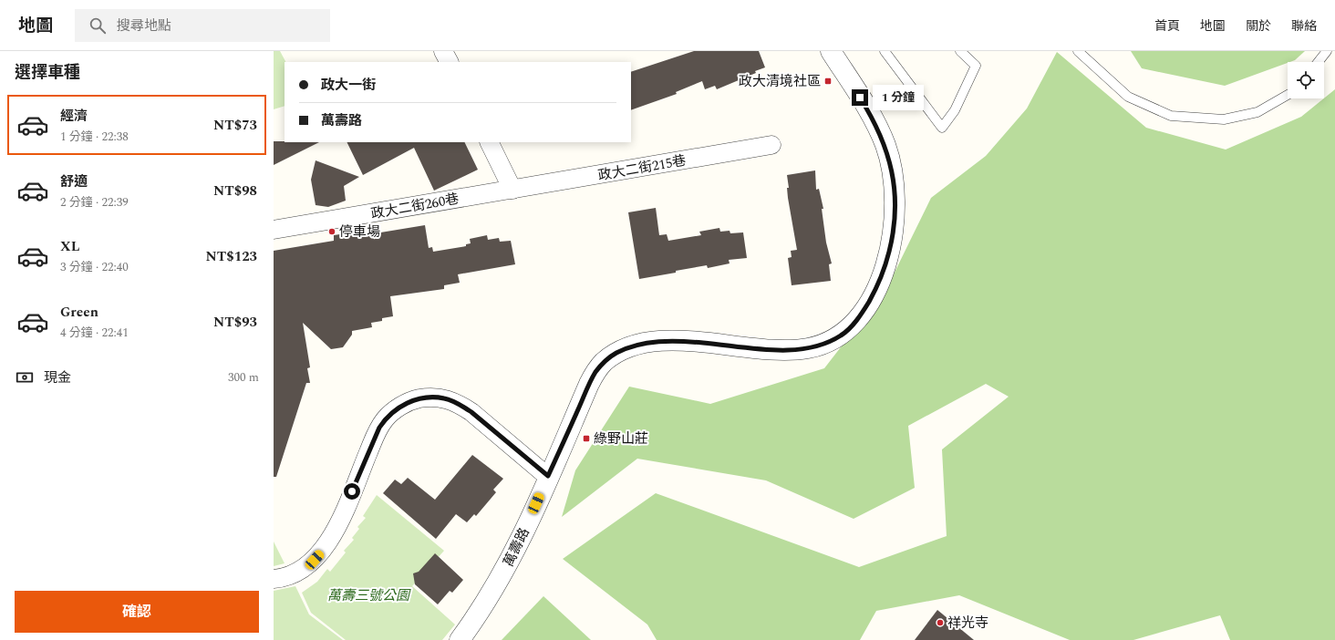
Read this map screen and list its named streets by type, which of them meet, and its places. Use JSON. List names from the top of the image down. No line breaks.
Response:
{"streets":{"street":["政大二街215巷","政大二街260巷","萬壽路"]},"crossings":[["政大二街215巷","政大二街260巷"]],"parks":["萬壽三號公園"],"places":{"transit":["政大清境社區","綠野山莊"],"other":["停車場","祥光寺"]},"page":{"header":"地圖","search":"搜尋地點","nav":["首頁","地圖","關於","聯絡"],"heading":"選擇車種","banner":["政大一街","萬壽路"],"bubble":"1 分鐘","list":[{"name":"經濟","note":"1 分鐘 · 22:38","value":"NT$73"},{"name":"舒適","note":"2 分鐘 · 22:39","value":"NT$98"},{"name":"XL","note":"3 分鐘 · 22:40","value":"NT$123"},{"name":"Green","note":"4 分鐘 · 22:41","value":"NT$93"}],"pay":["現金","300 m"],"buttons":"確認"}}
